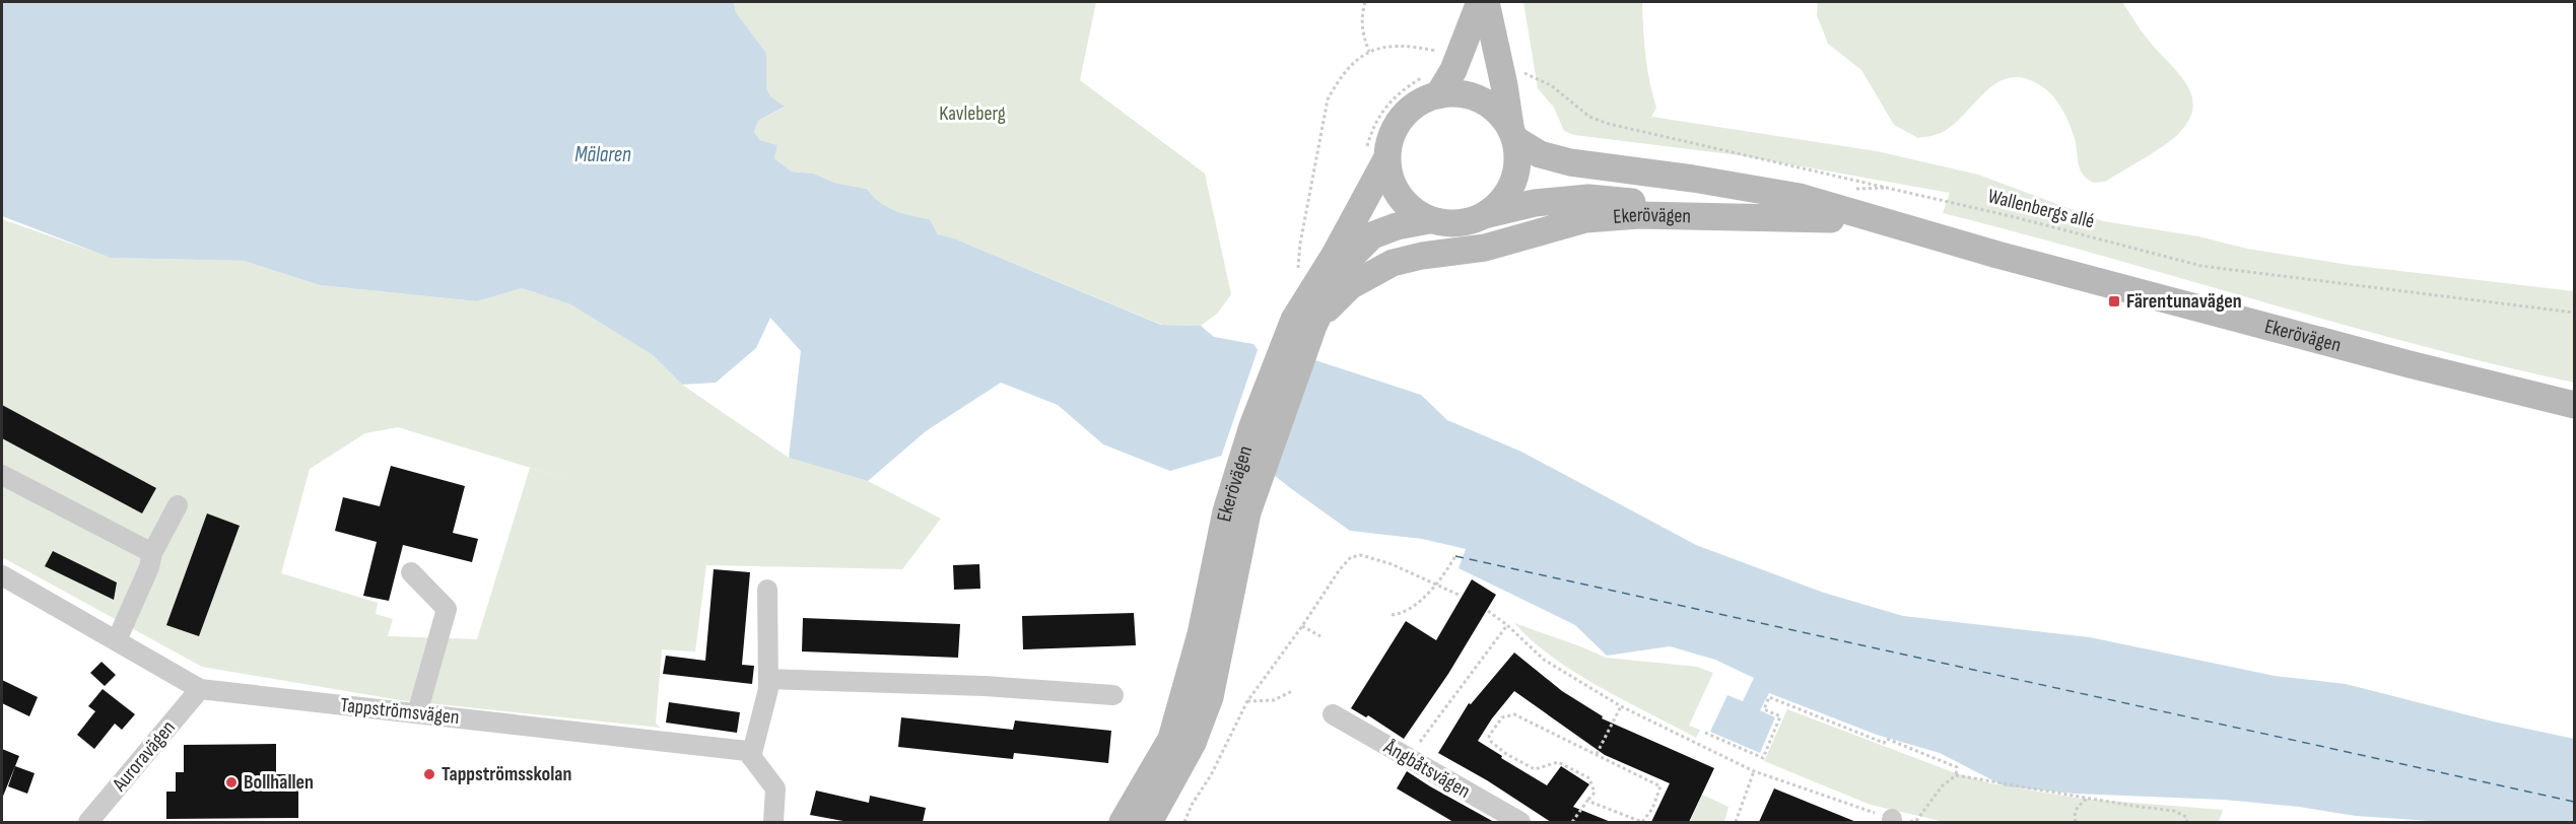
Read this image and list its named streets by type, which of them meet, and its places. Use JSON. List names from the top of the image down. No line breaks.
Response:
{"streets":{"main road":["Ekerövägen"],"street":["Tappströmsvägen","Auroravägen","Ångbåtsvägen"],"path":["Wallenbergs allé"]},"crossings":[["Tappströmsvägen","Auroravägen"]],"water":["Mälaren"],"parks":["Kavleberg"],"places":{"transit":["Färentunavägen"],"other":["Tappströmsskolan","Bollhallen"]}}
